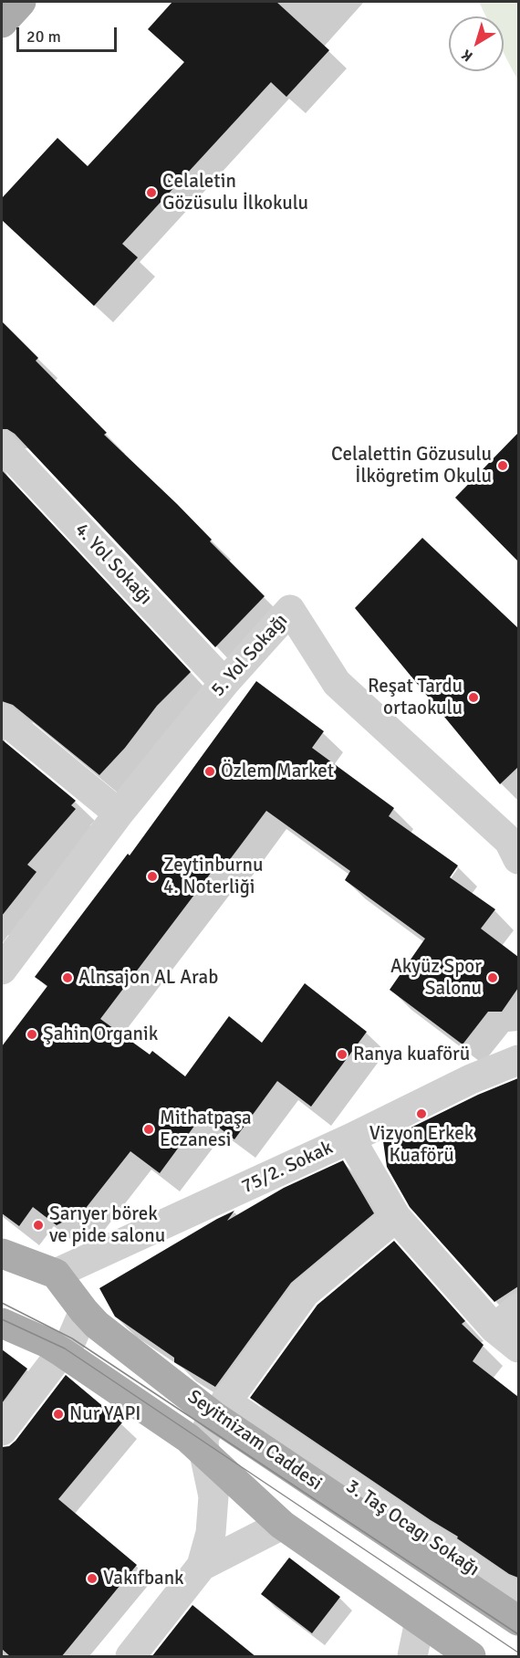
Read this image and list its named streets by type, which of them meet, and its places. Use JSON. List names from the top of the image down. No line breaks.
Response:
{"streets":{"main road":["Seyitnizam Caddesi"],"street":["4. Yol Sokağı","5. Yol Sokağı","75/2. Sokak","3. Taş Ocagı Sokağı"]},"crossings":[["4. Yol Sokağı","5. Yol Sokağı"],["75/2. Sokak","Seyitnizam Caddesi"],["Seyitnizam Caddesi","3. Taş Ocagı Sokağı"]],"places":["Celaletin Gözüsulu İlkokulu","Celalettin Gözusulu İlkögretim Okulu","Reşat Tardu ortaokulu","Özlem Market","Zeytinburnu 4. Noterliği","Alnsajon AL Arab","Akyüz Spor Salonu","Şahin Organik","Ranya kuaförü","Vizyon Erkek Kuaförü","Mithatpaşa Eczanesi","Sarıyer börek ve pide salonu","Nur YAPI","Vakıfbank"],"scale_bar":"20 m","north":"bottom left"}
